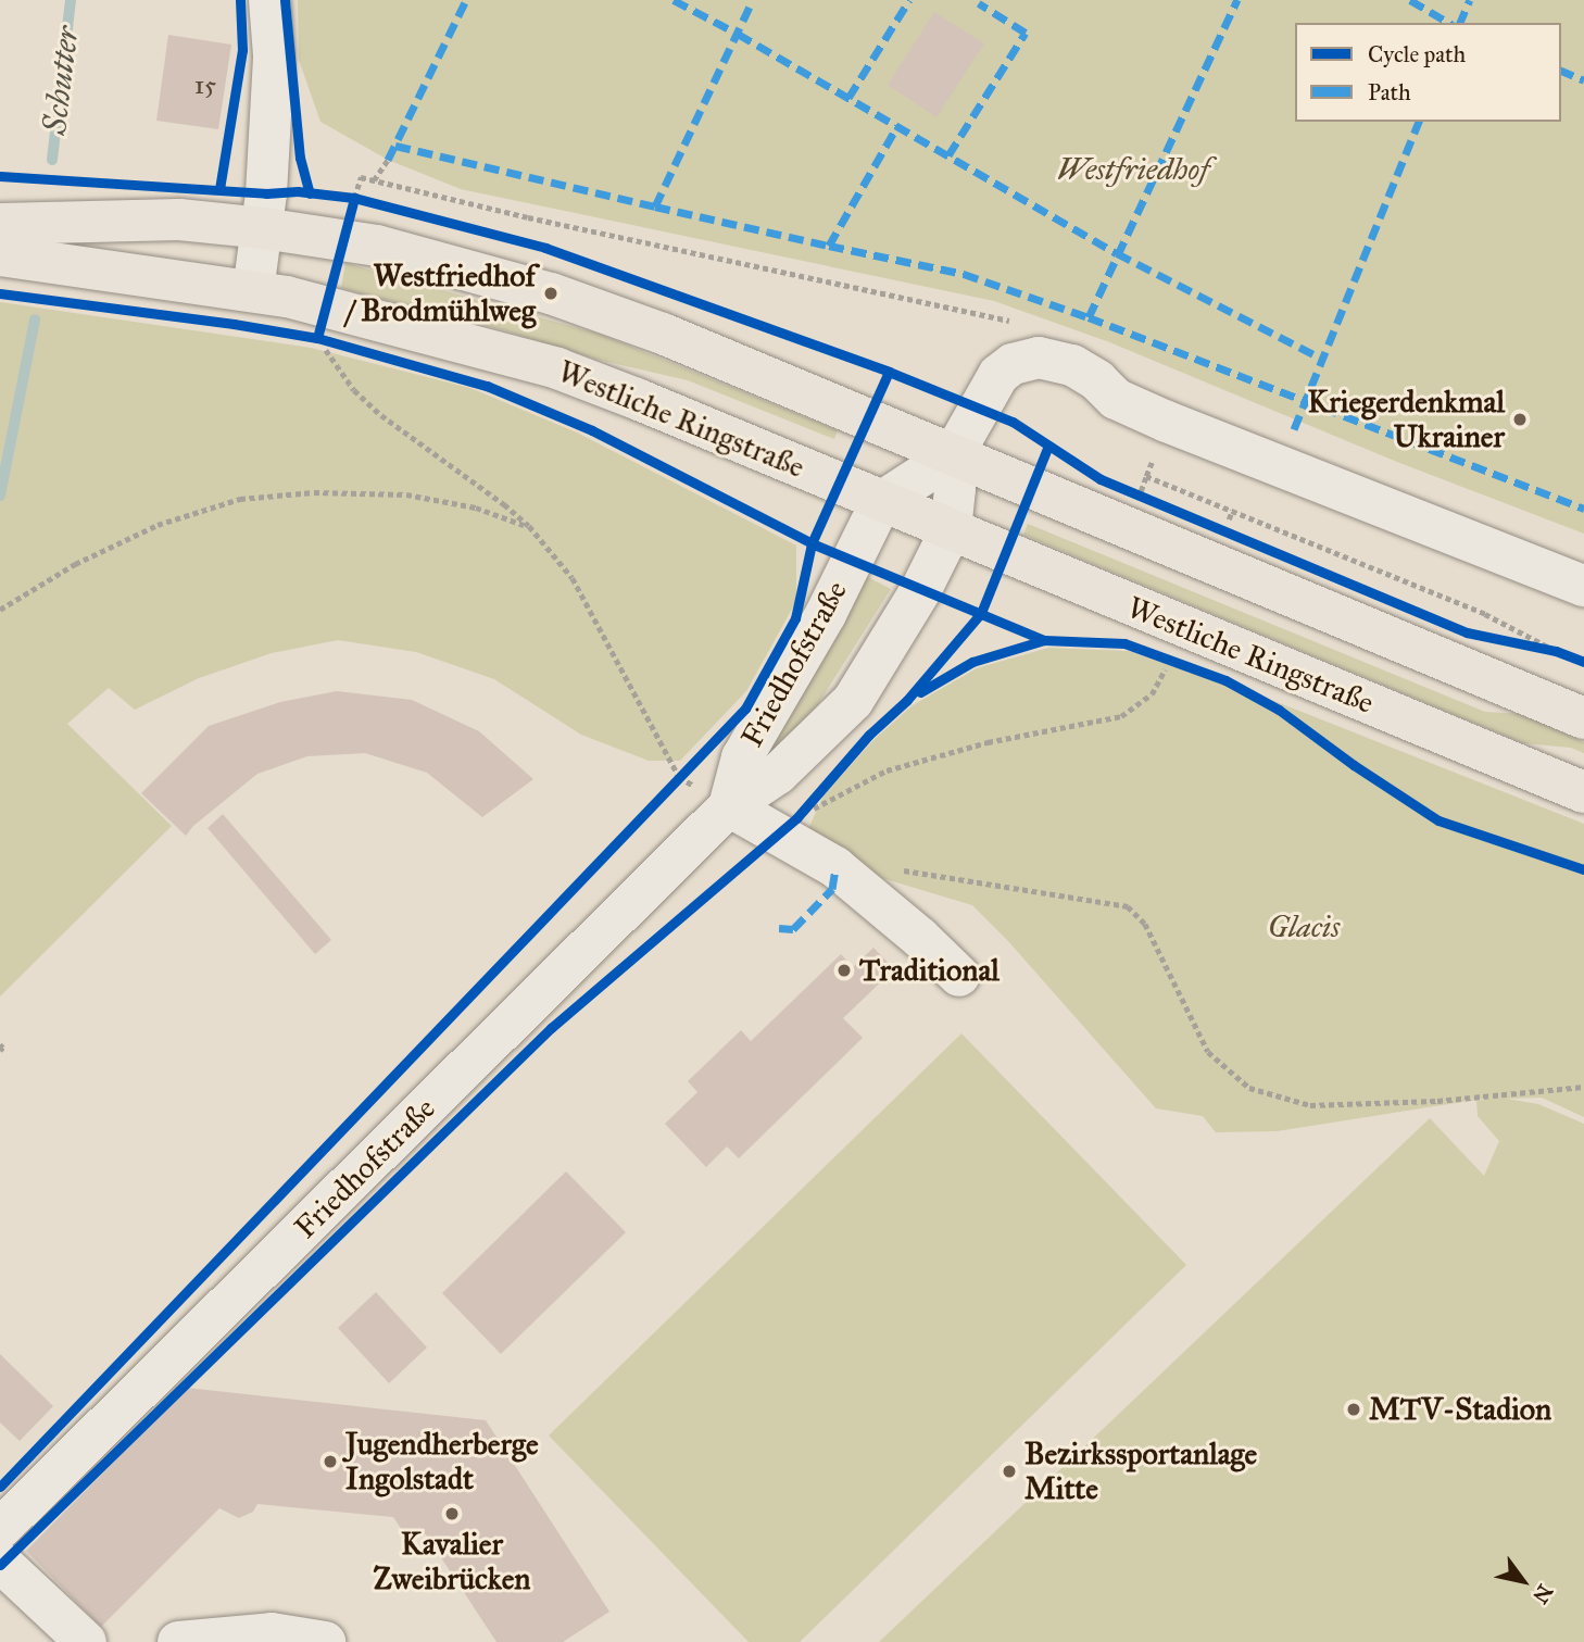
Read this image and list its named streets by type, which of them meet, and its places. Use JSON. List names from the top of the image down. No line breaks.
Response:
{"streets":{"main road":["Westliche Ringstraße"],"street":["Friedhofstraße"]},"crossings":[["Westliche Ringstraße","Friedhofstraße"]],"water":["Schutter"],"parks":["Westfriedhof","Glacis"],"places":["Westfriedhof / Brodmühlweg","Kriegerdenkmal Ukrainer","Traditional","MTV-Stadion","Jugendherberge Ingolstadt","Bezirkssportanlage Mitte","Kavalier Zweibrücken"],"house_numbers":["15"],"legend":["Cycle path","Path"],"north":"bottom right"}
